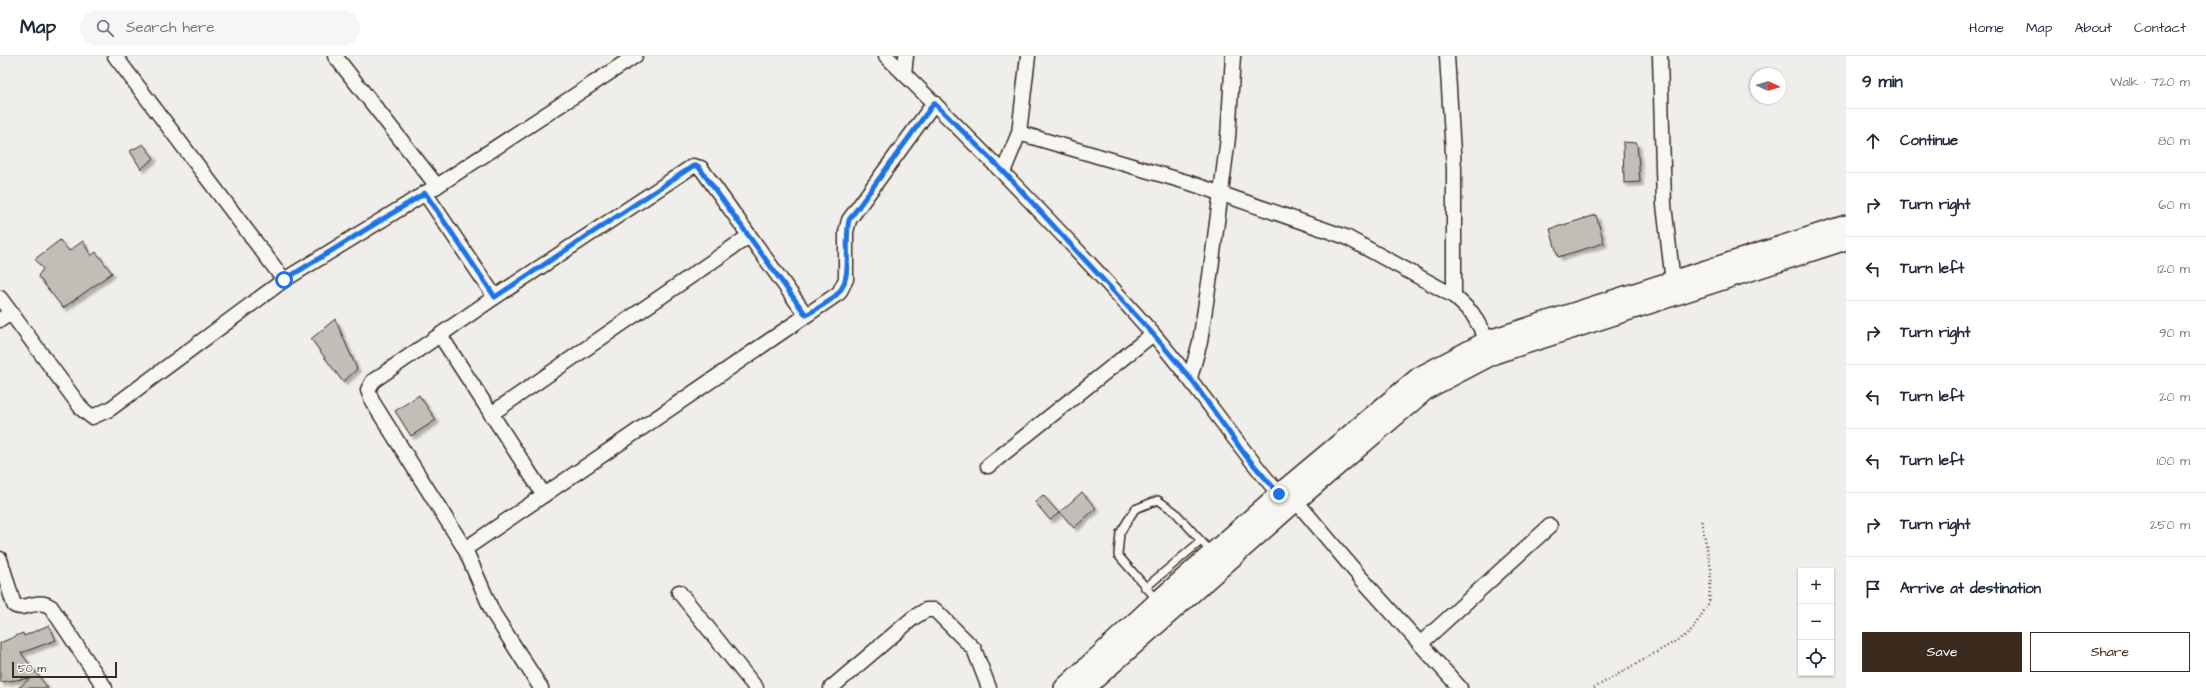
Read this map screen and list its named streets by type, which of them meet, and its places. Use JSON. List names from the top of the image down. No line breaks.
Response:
{"scale_bar":"50 m","north":"right","page":{"header":"Map","search":"Search here","nav":["Home","Map","About","Contact"],"heading":["9 min","Walk · 720 m"],"list":[["Continue","80 m"],["Turn right","60 m"],["Turn left","120 m"],["Turn right","90 m"],["Turn left","20 m"],["Turn left","100 m"],["Turn right","250 m"],"Arrive at destination"],"map_buttons":["+","−"],"buttons":["Save","Share"],"scale":"50 m"}}
